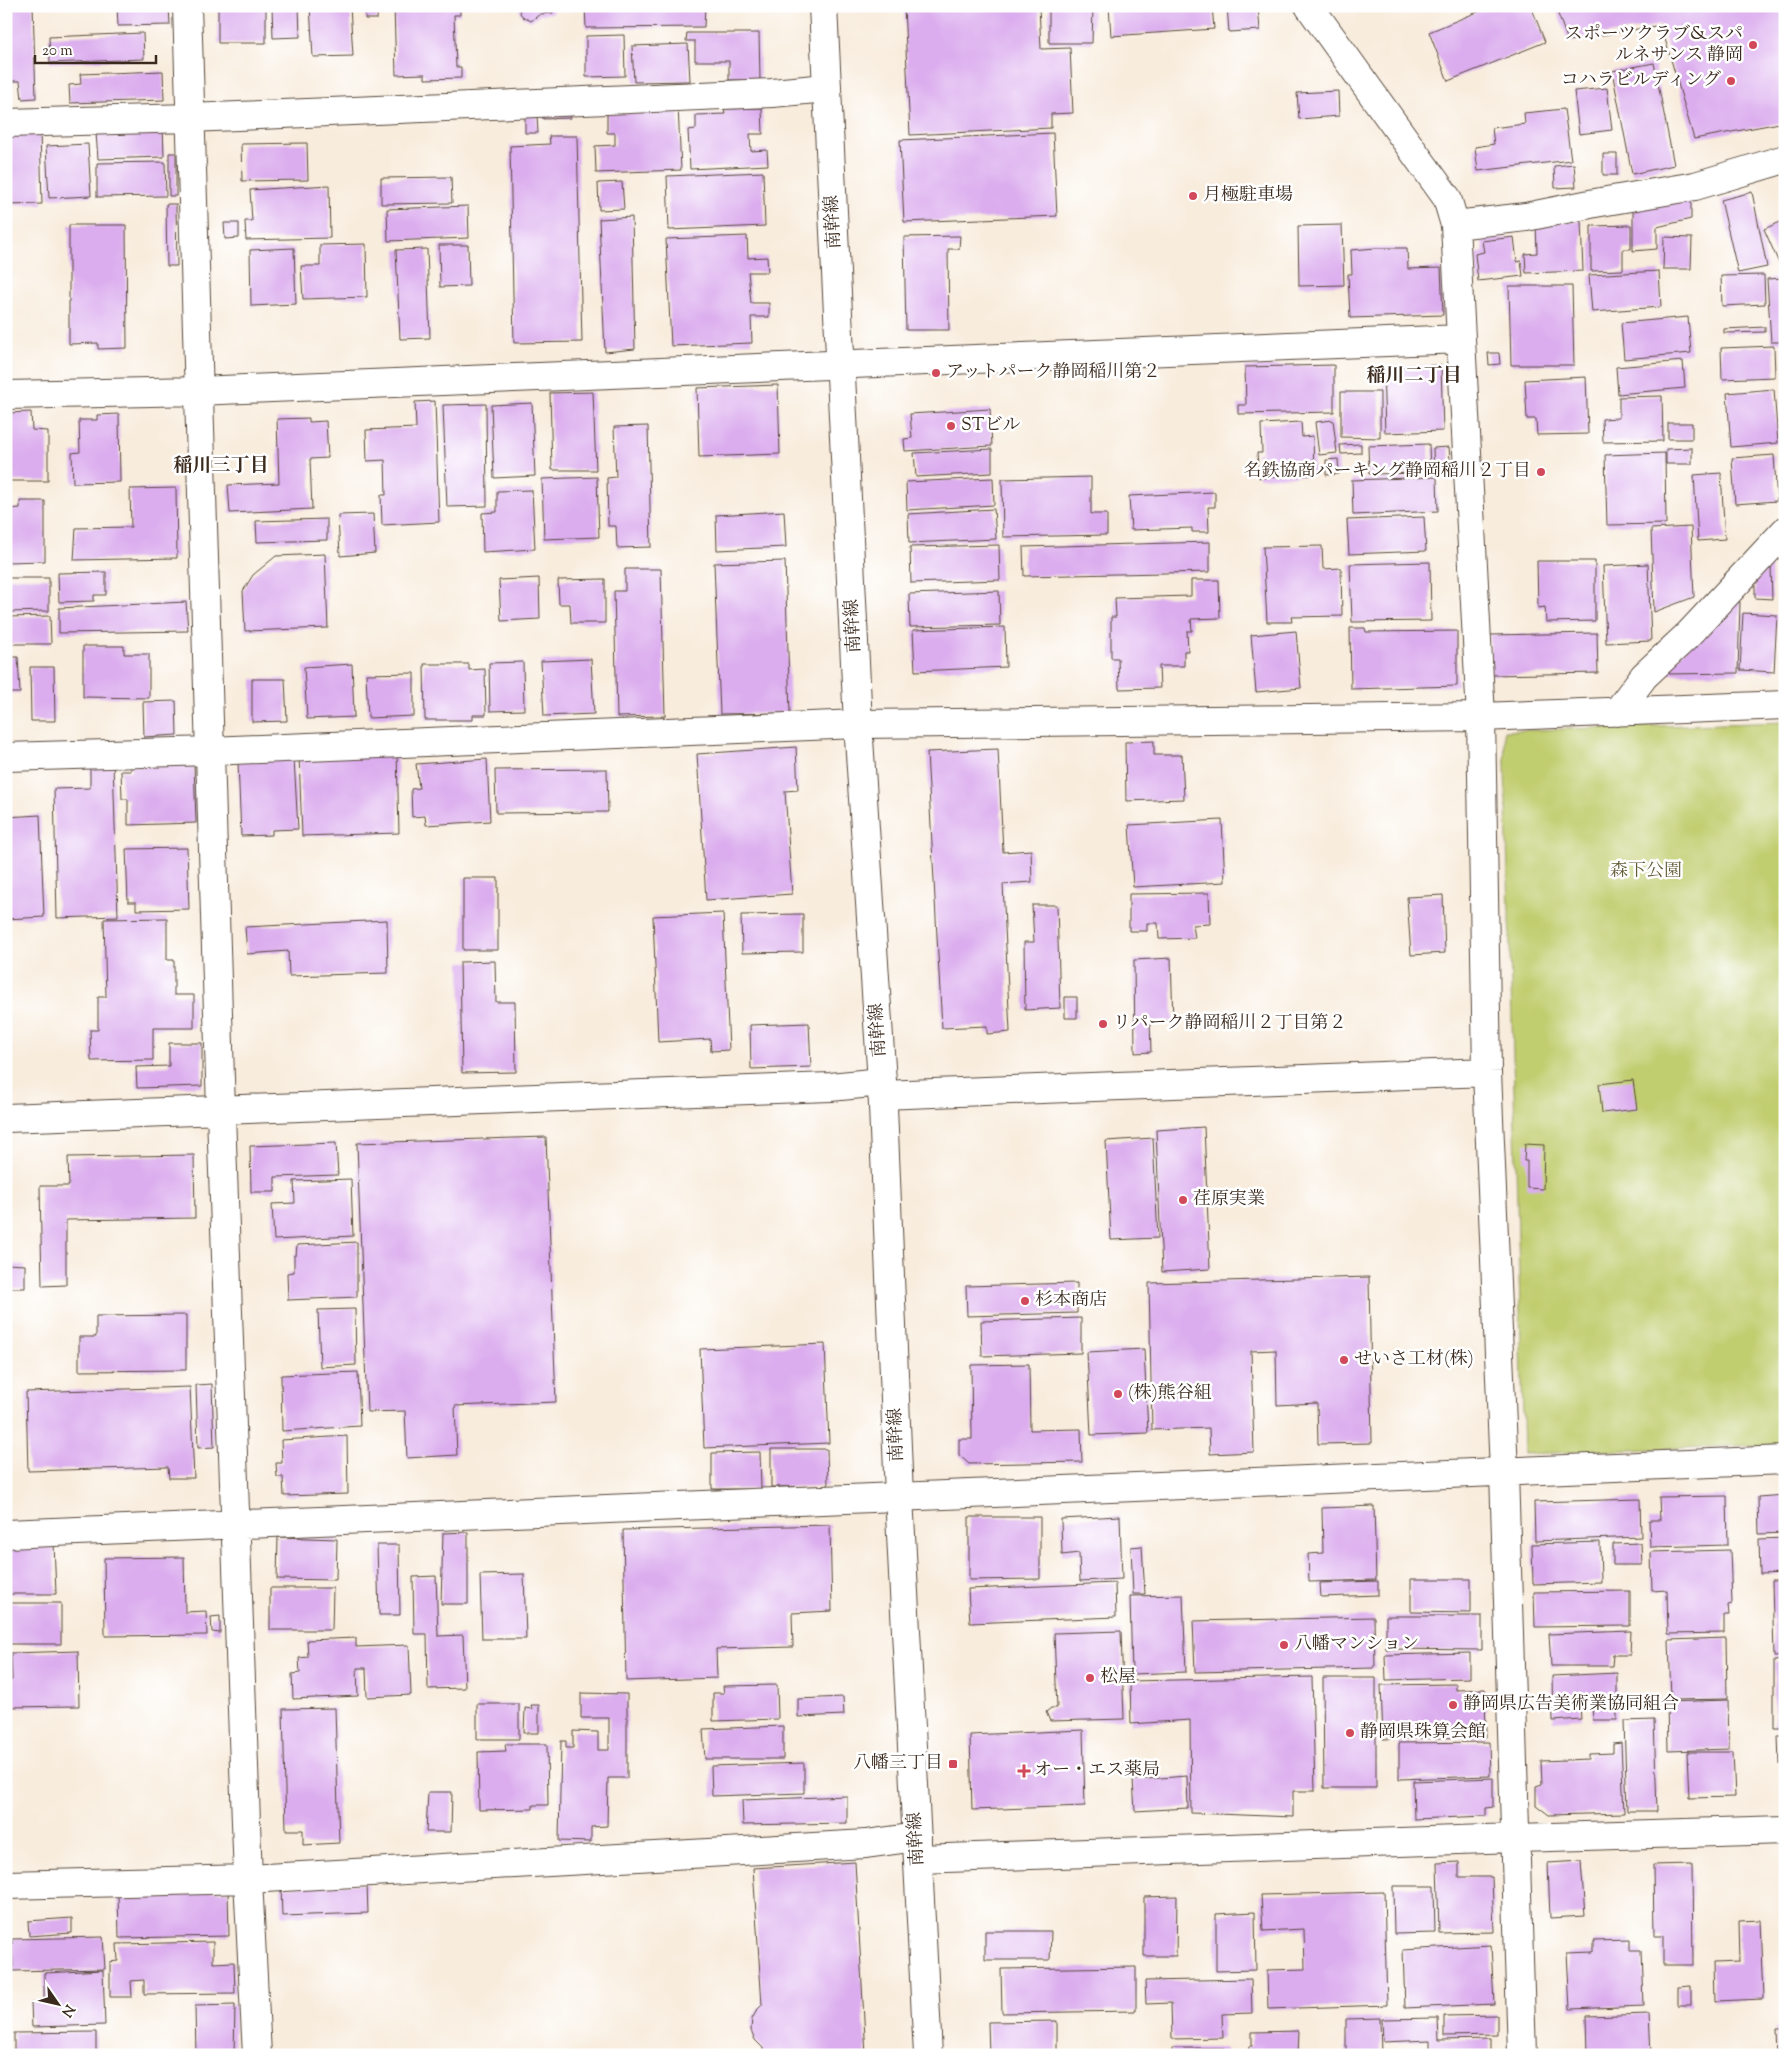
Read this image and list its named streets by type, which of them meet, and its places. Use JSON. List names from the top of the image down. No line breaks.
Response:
{"streets":{"street":["南幹線"]},"districts":["稲川二丁目","稲川三丁目"],"parks":["森下公園"],"places":{"other":["スポーツクラブ&スパ ルネサンス 静岡","コハラビルディング","月極駐車場","アットパーク静岡稲川第２","STビル","名鉄協商パーキング静岡稲川２丁目","リパーク静岡稲川２丁目第２","荏原実業","杉本商店","せいさ工材(株)","(株)熊谷組","八幡マンション","松屋","静岡県広告美術業協同組合","静岡県珠算会館"],"transit":["八幡三丁目"],"health":["オー・エス薬局"]},"scale_bar":"20 m","north":"bottom right"}
